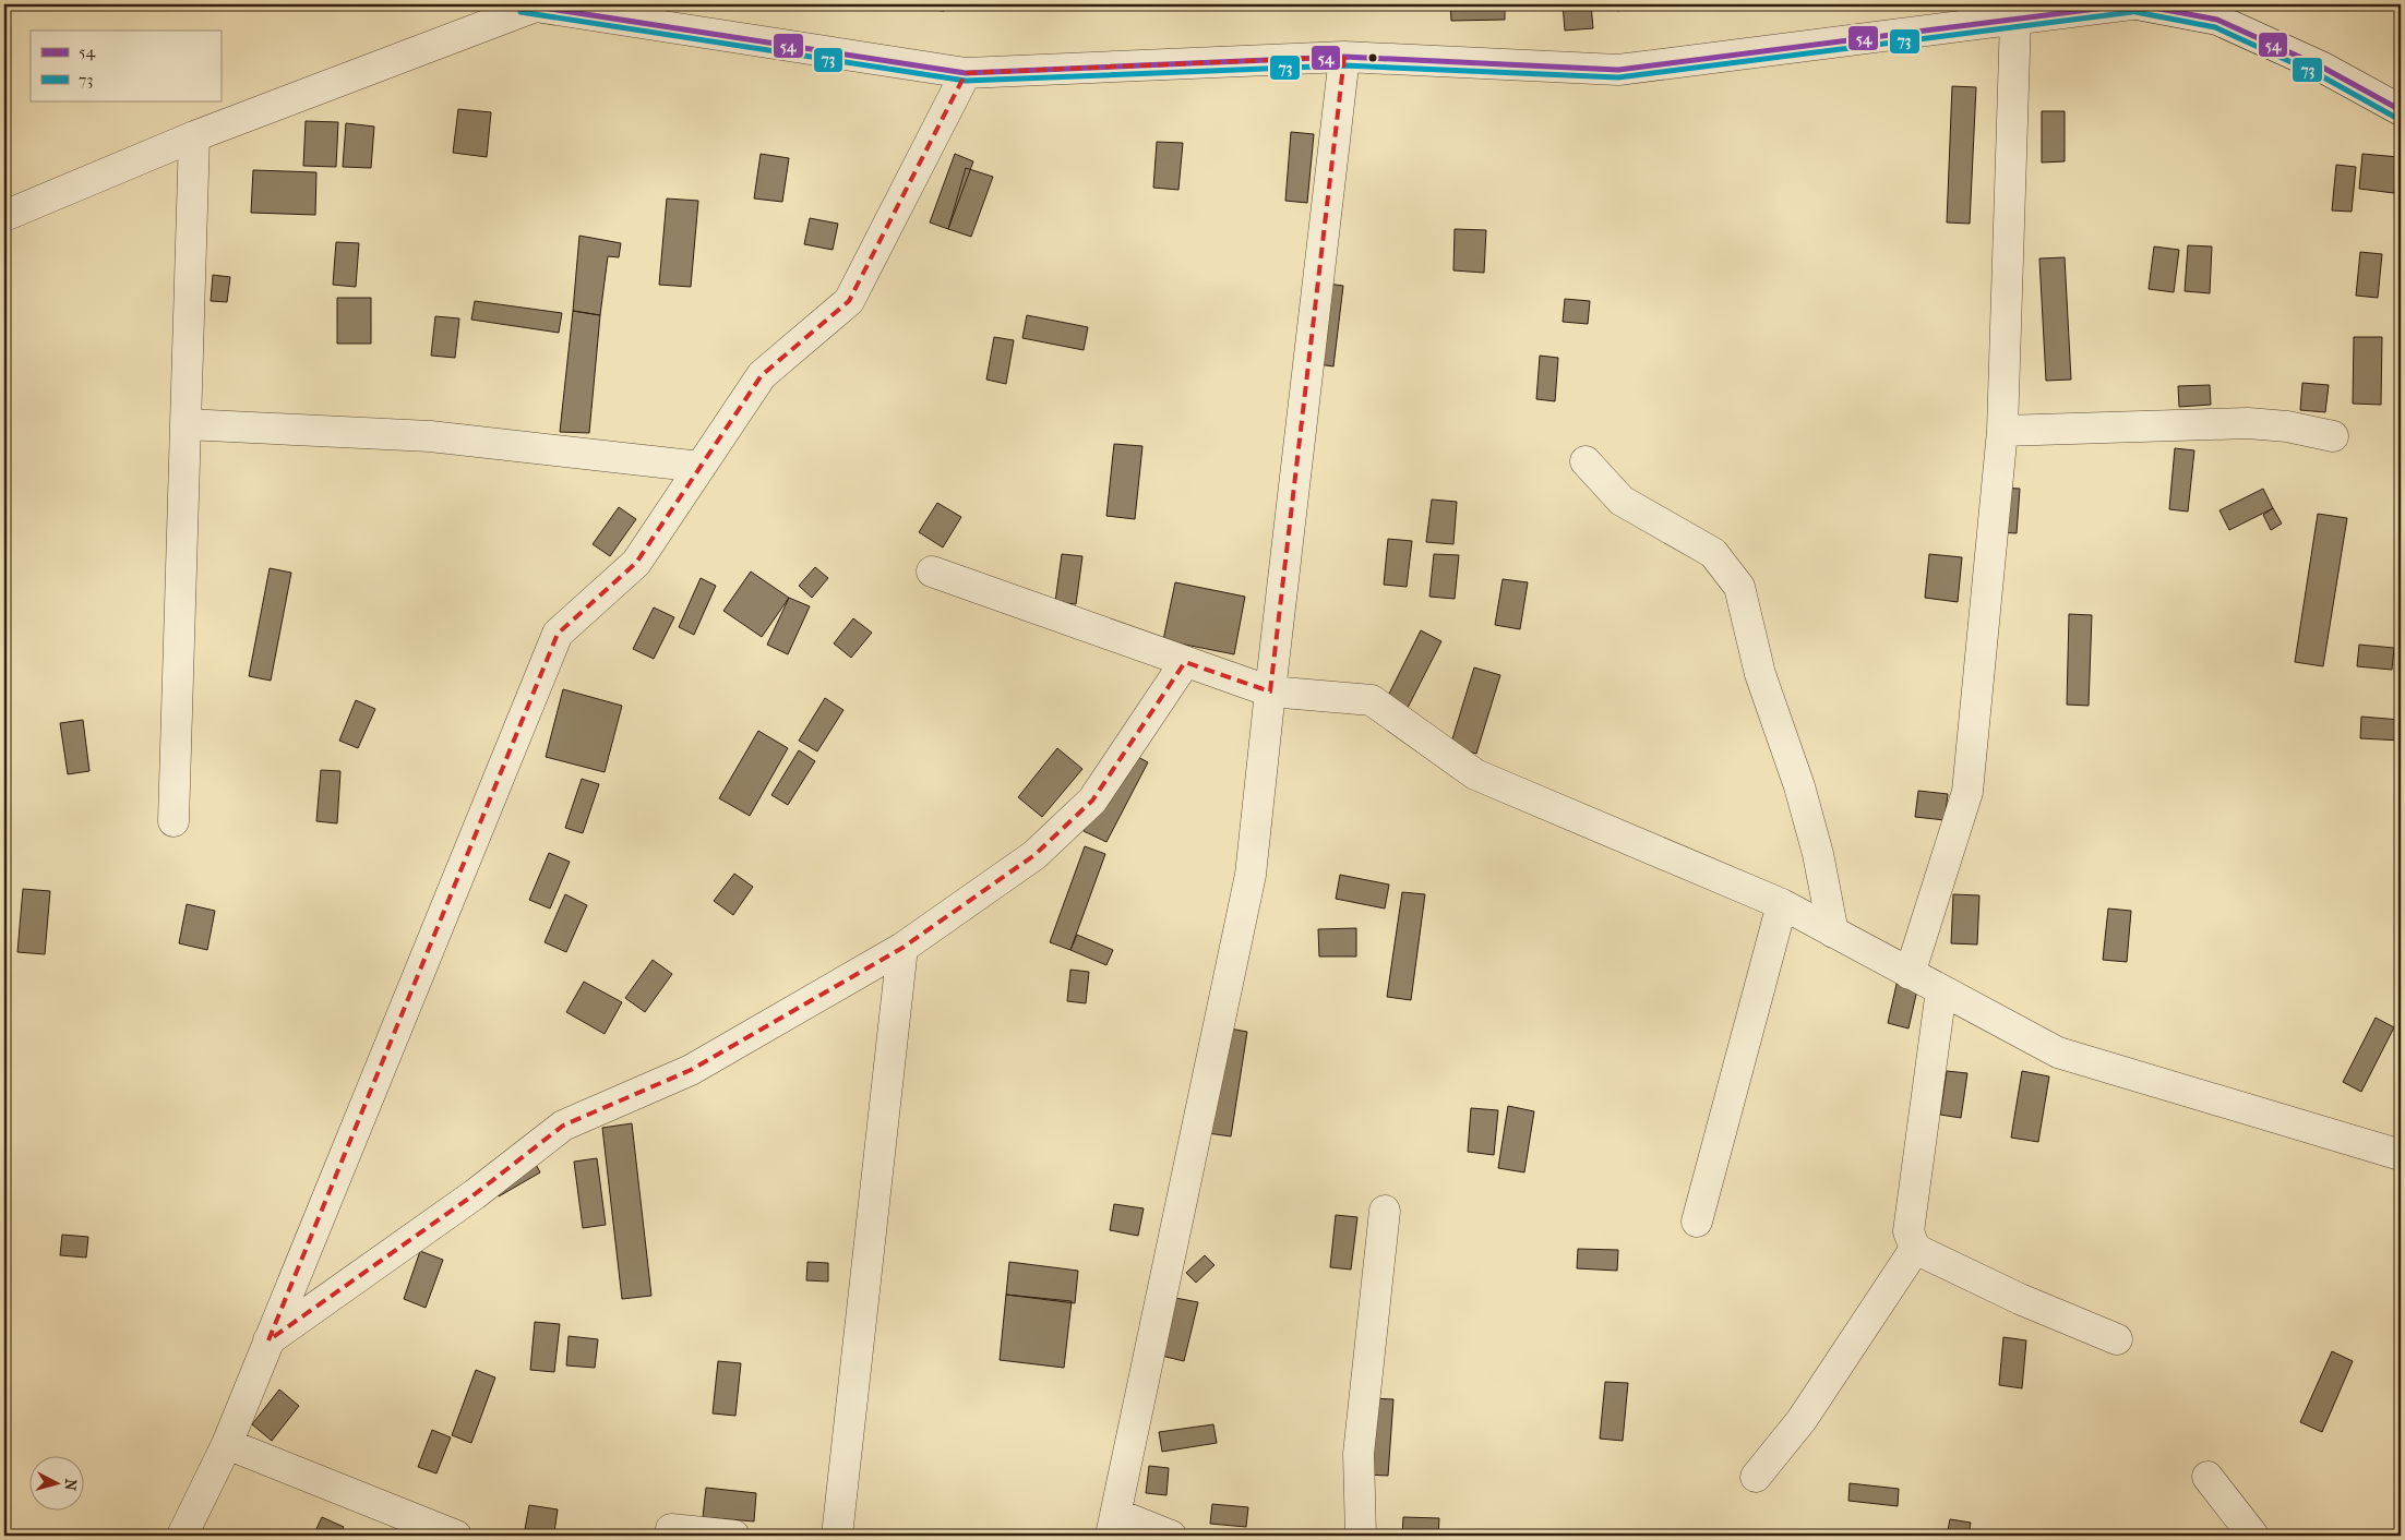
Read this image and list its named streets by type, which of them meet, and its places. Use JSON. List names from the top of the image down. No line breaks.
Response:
{"lines":["transit line 54","transit line 73"],"legend":["54","73"],"north":"right"}
